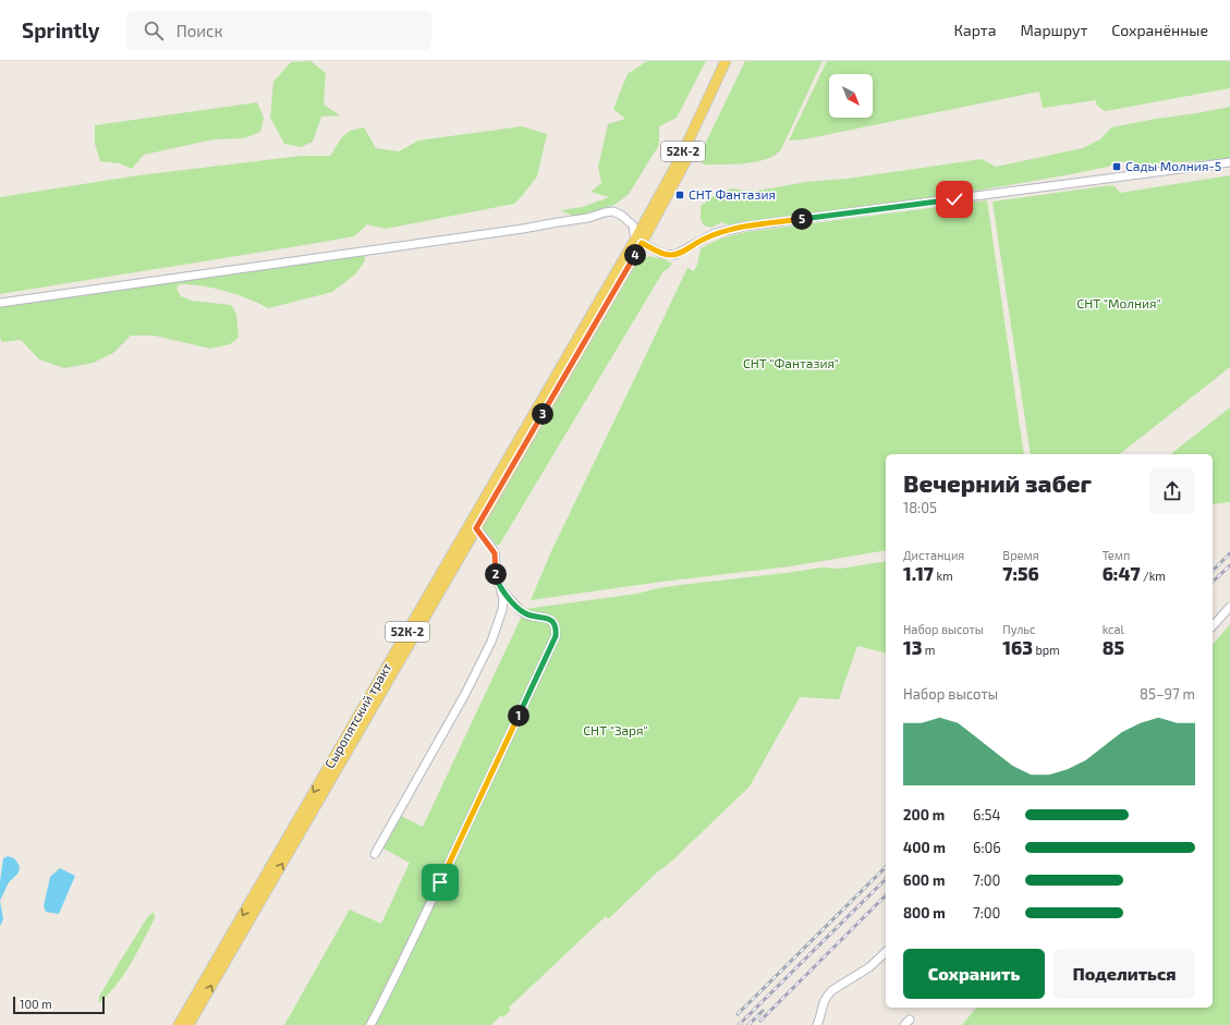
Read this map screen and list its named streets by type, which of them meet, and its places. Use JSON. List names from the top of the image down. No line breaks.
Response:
{"streets":{"main road":["52К-2","Сыропятский тракт"]},"parks":["СНТ \"Молния\"","СНТ \"Фантазия\"","СНТ \"Заря\""],"places":{"transit":["Сады Молния-5","СНТ Фантазия"]},"scale_bar":"100 m","north":"bottom right","page":{"header":"Sprintly","search":"Поиск","nav":["Карта","Маршрут","Сохранённые"],"pins":["5","4","3","2","1"],"heading":["Вечерний забег","18:05"],"stats":[["Дистанция","1.17 km"],["Время","7:56"],["Темп","6:47 /km"],["Набор высоты","13 m"],["Пульс","163 bpm"],["kcal","85"]],"chart":["Набор высоты","85–97 m"],"list":[{"name":"200 m","note":"6:54"},{"name":"400 m","note":"6:06"},{"name":"600 m","note":"7:00"},{"name":"800 m","note":"7:00"}],"buttons":["Сохранить","Поделиться"],"scale":"100 m"}}
